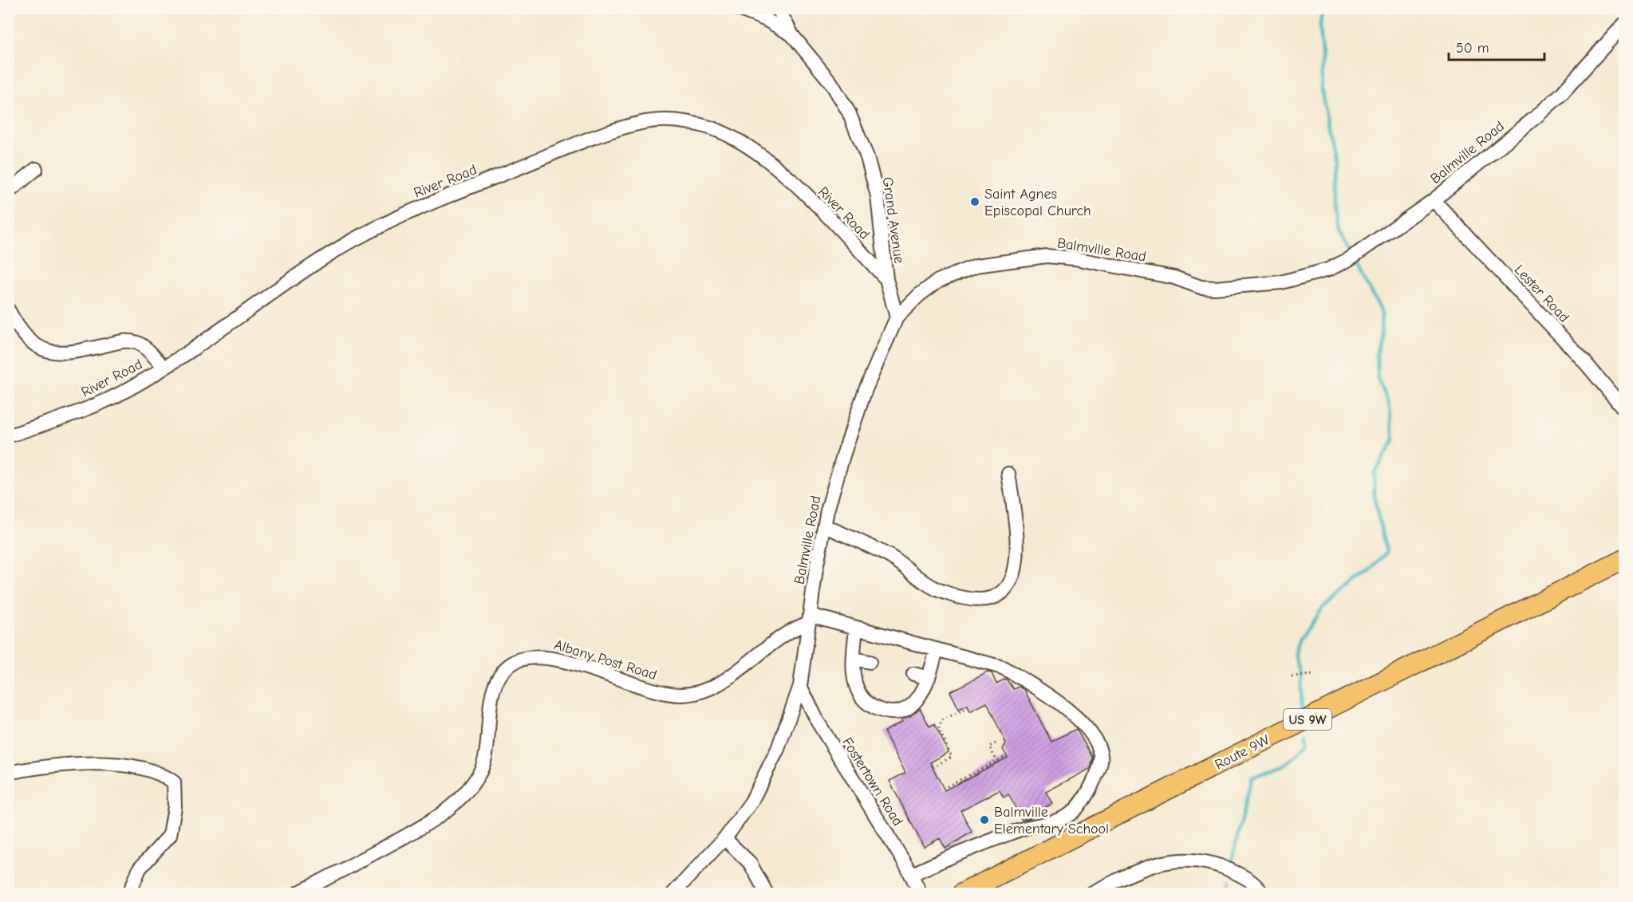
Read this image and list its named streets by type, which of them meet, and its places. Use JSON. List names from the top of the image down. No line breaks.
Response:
{"streets":{"highway":["US 9W","Route 9W"],"street":["Balmville Road","River Road","Grand Avenue","Lester Road","Albany Post Road","Fostertown Road"]},"crossings":[["Balmville Road","Grand Avenue"],["Balmville Road","Lester Road"],["Balmville Road","Albany Post Road"],["Balmville Road","Fostertown Road"],["River Road","Grand Avenue"]],"places":["Saint Agnes Episcopal Church","Balmville Elementary School"],"scale_bar":"50 m"}
